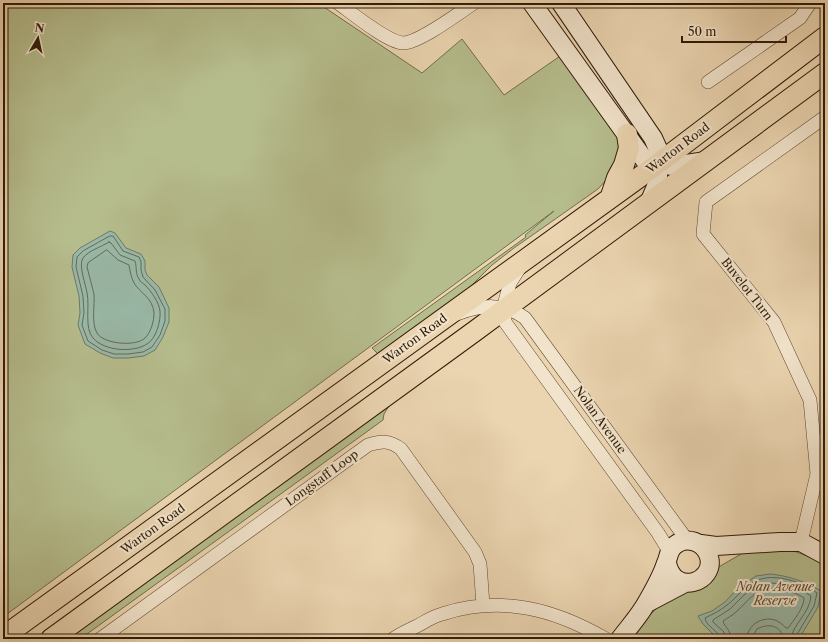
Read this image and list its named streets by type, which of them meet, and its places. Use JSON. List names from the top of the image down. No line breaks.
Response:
{"streets":{"main road":["Warton Road"],"street":["Buvelot Turn","Nolan Avenue","Longstaff Loop"]},"crossings":[["Warton Road","Nolan Avenue"]],"parks":["Nolan Avenue Reserve"],"scale_bar":"50 m","north":"top"}
